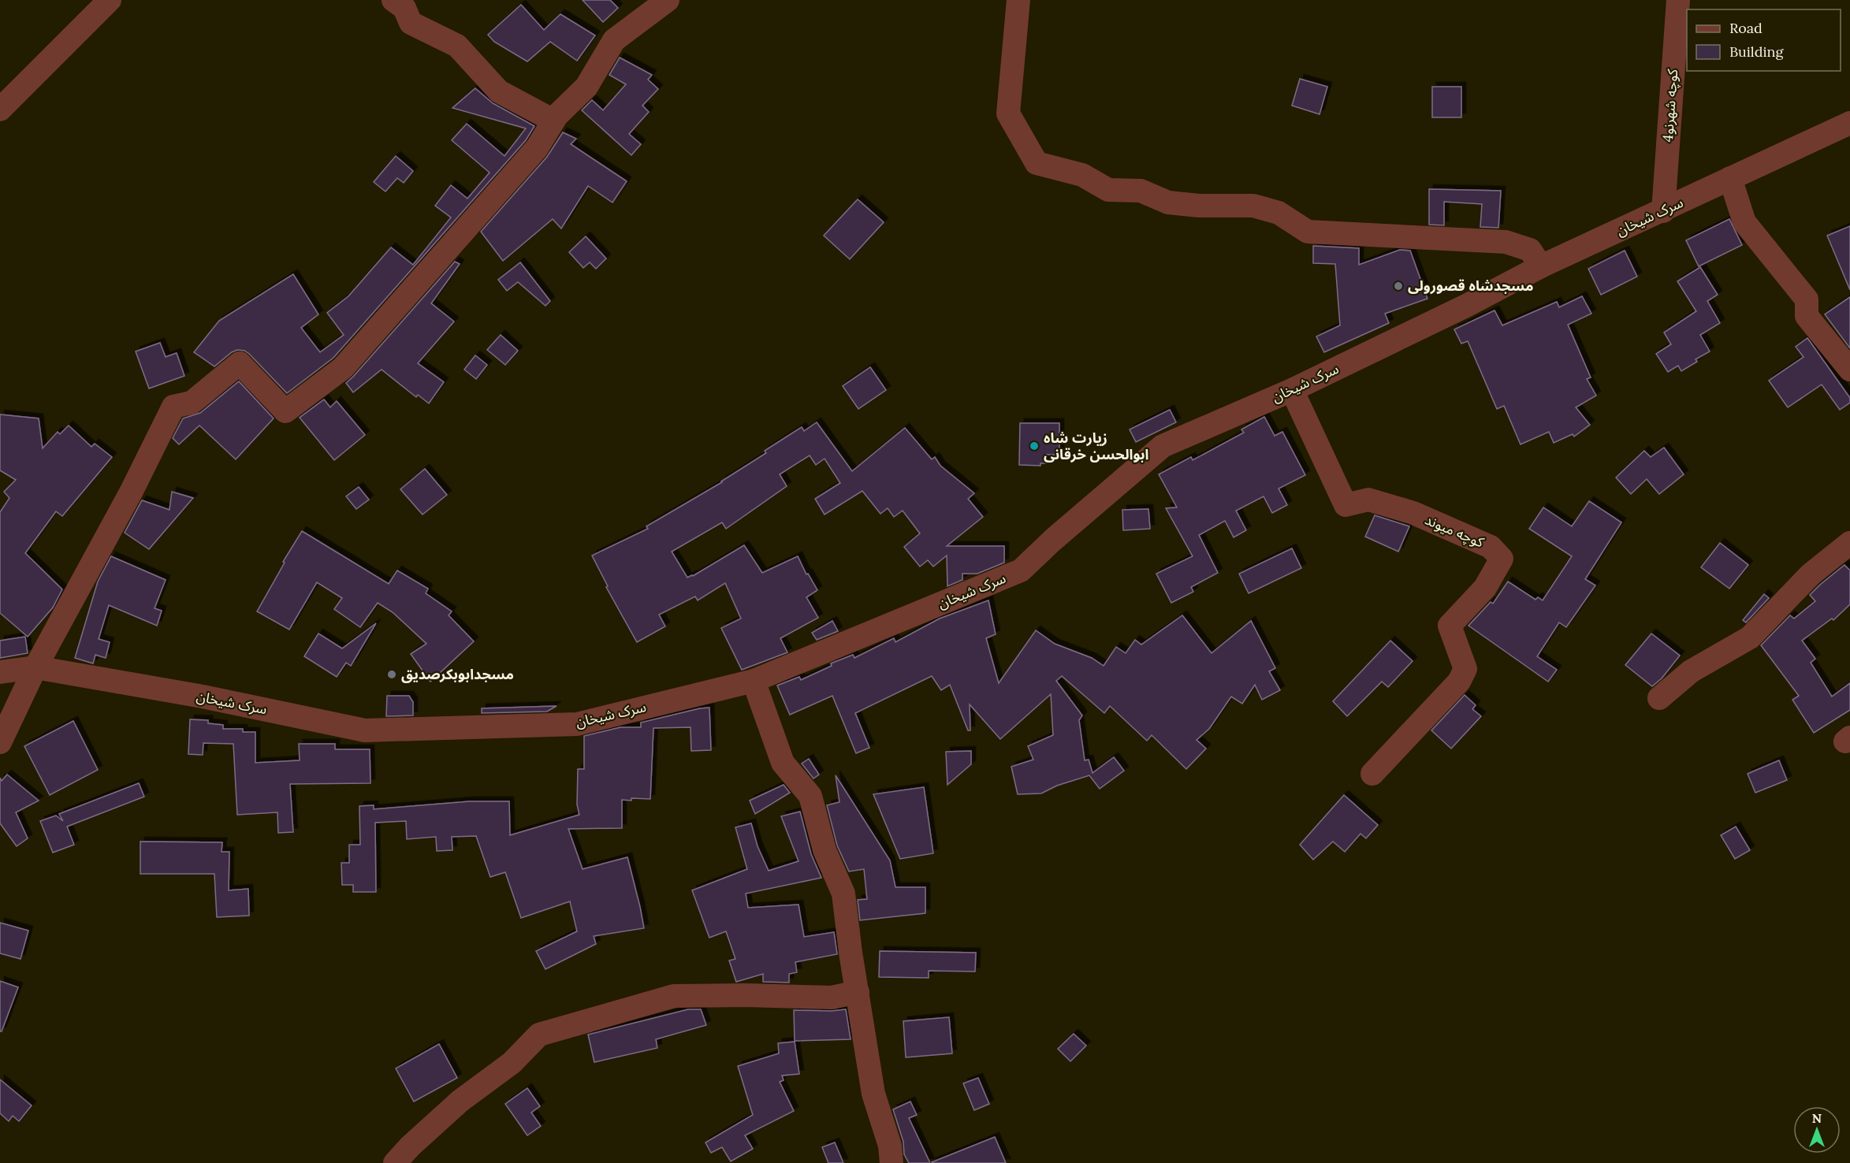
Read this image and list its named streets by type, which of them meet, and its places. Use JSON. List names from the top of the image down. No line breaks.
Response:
{"streets":{"street":["کوچه شهرنو4","سرک شیخان","کوچه میوند"]},"crossings":[["کوچه شهرنو4","سرک شیخان"],["سرک شیخان","کوچه میوند"]],"places":["مسجدشاه قصورولی","زیارت شاه ابوالحسن خرقانی","مسجدابوبکرصدیق"],"legend":["Road","Building"],"north":"top"}
